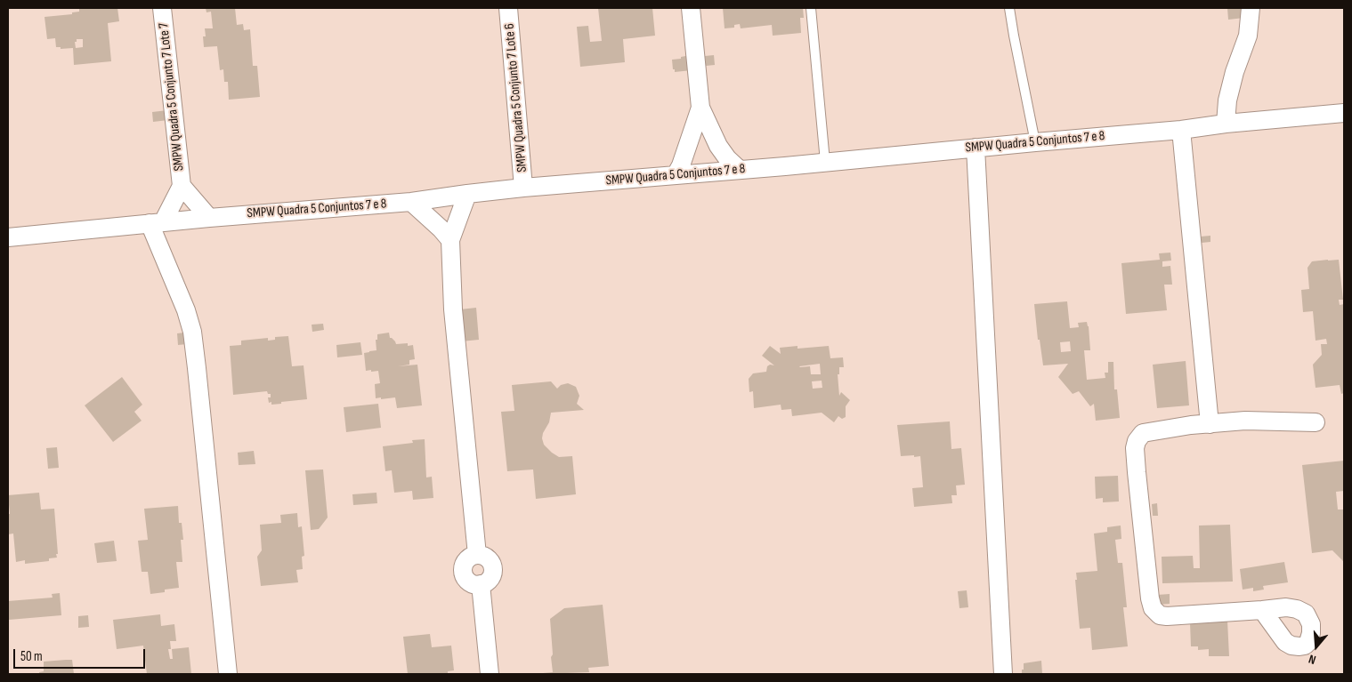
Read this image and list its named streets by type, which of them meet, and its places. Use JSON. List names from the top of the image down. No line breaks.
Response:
{"streets":{"street":["SMPW Quadra 5 Conjunto 7 Lote 7","SMPW Quadra 5 Conjunto 7 Lote 6","SMPW Quadra 5 Conjuntos 7 e 8"]},"crossings":[["SMPW Quadra 5 Conjunto 7 Lote 7","SMPW Quadra 5 Conjuntos 7 e 8"],["SMPW Quadra 5 Conjunto 7 Lote 6","SMPW Quadra 5 Conjuntos 7 e 8"]],"scale_bar":"50 m","north":"bottom"}
